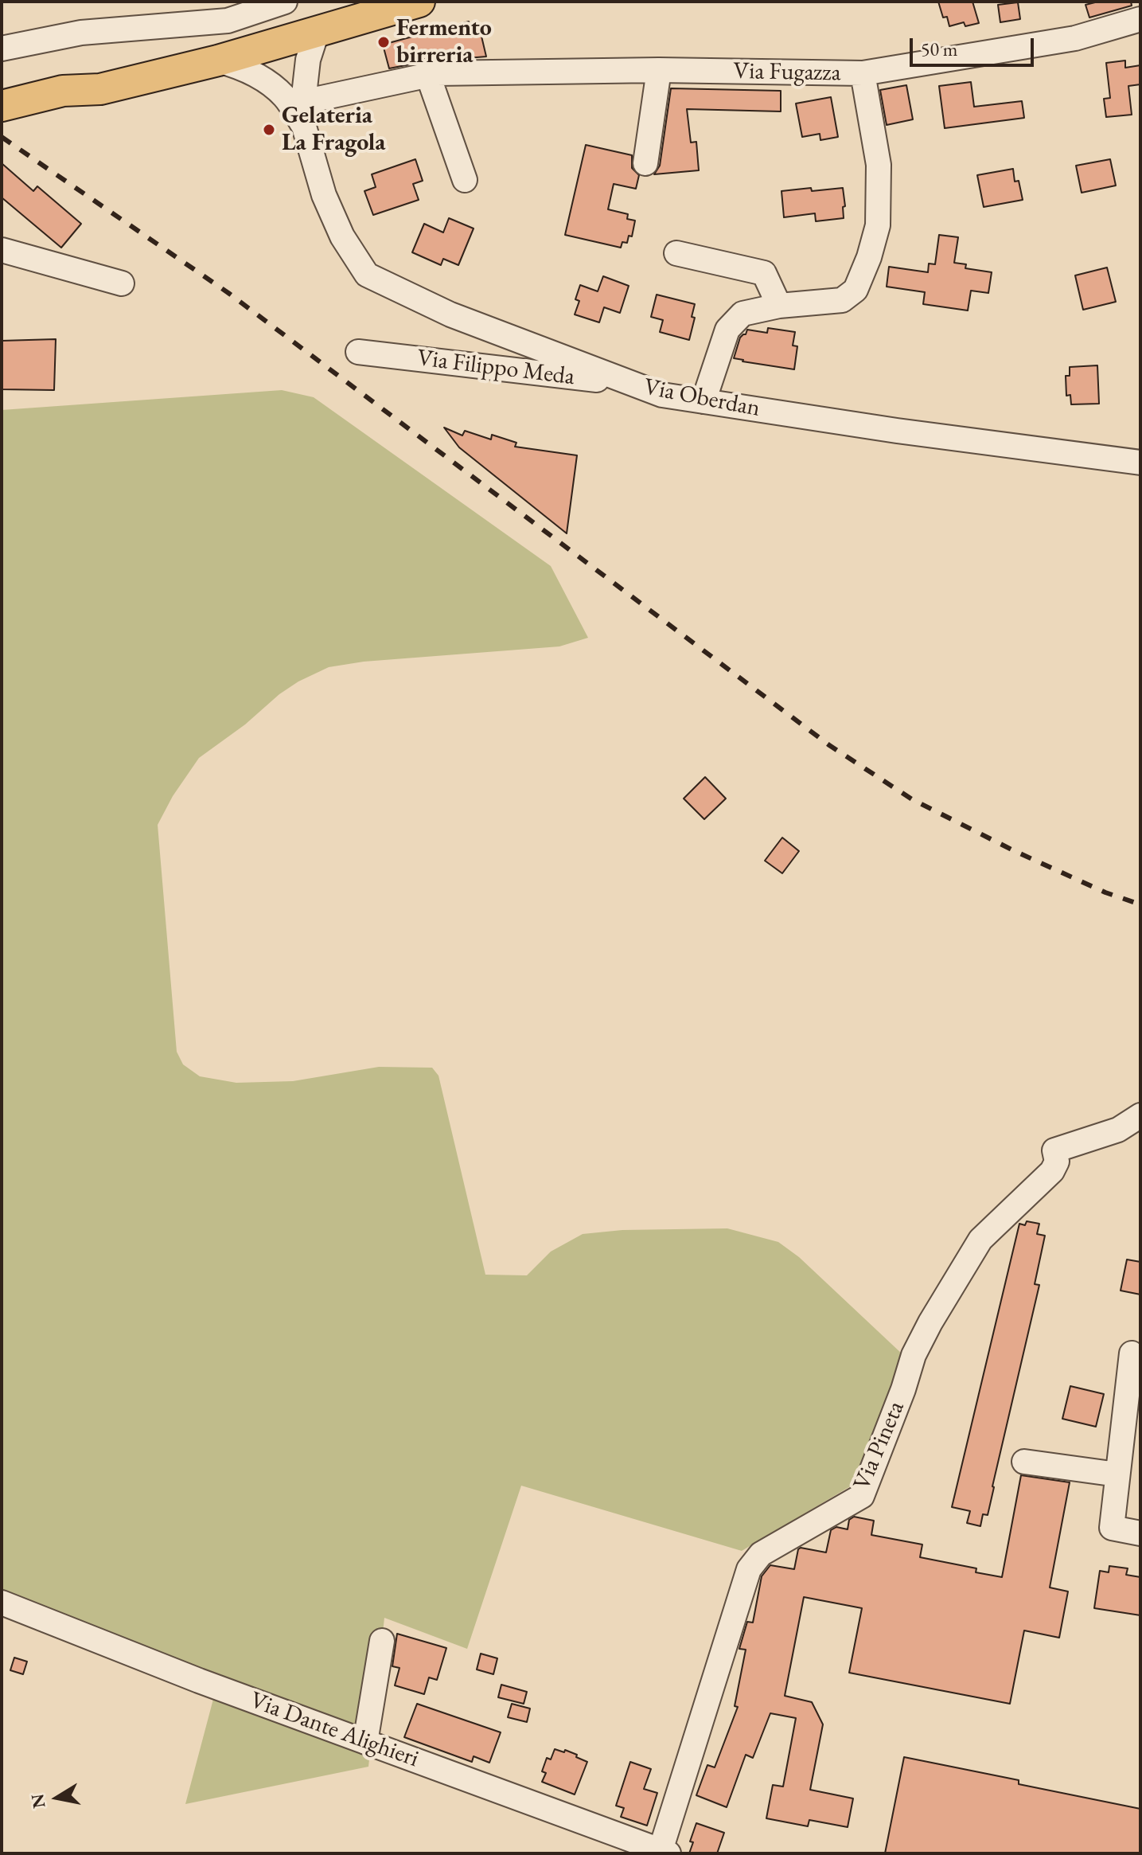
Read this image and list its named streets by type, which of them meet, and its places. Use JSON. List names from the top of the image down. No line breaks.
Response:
{"streets":{"street":["Via Fugazza","Via Filippo Meda","Via Oberdan","Via Pineta","Via Dante Alighieri"]},"crossings":[["Via Fugazza","Via Oberdan"],["Via Filippo Meda","Via Oberdan"],["Via Pineta","Via Dante Alighieri"]],"places":["Fermento birreria","Gelateria La Fragola"],"scale_bar":"50 m","north":"left"}
